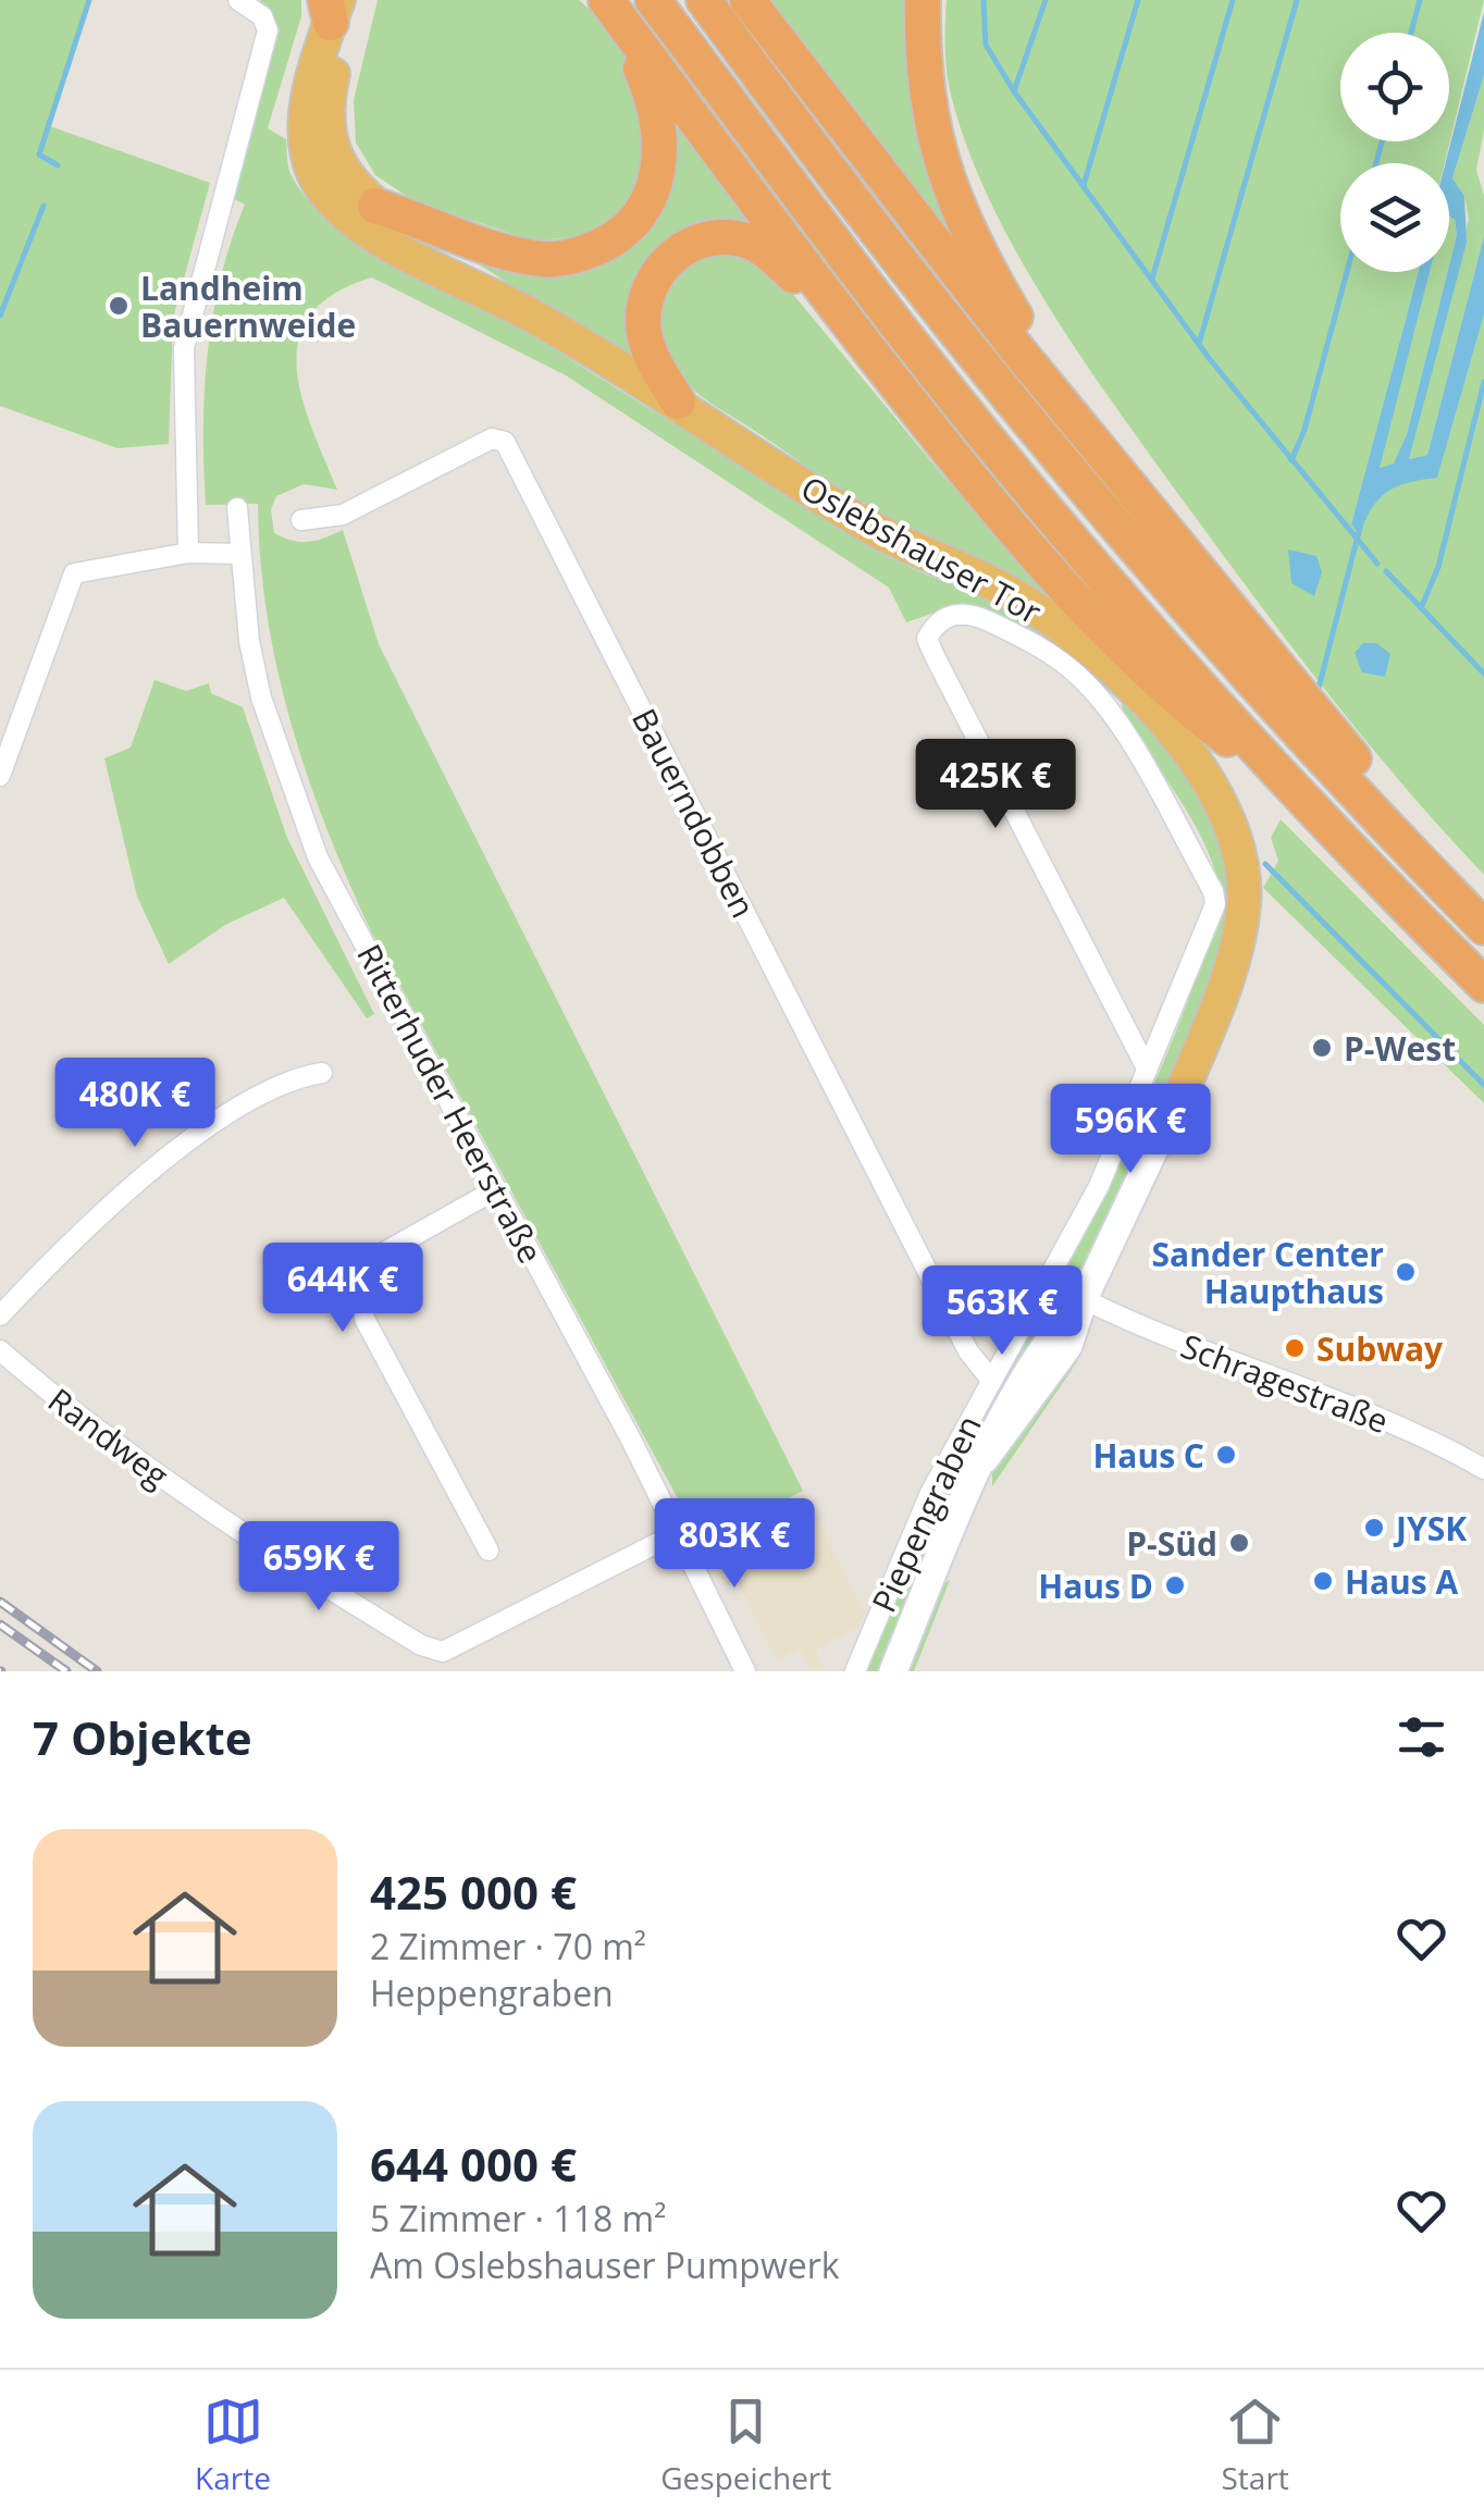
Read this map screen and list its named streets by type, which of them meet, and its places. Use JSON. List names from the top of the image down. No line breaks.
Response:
{"streets":{"highway":["Oslebshauser Tor"],"street":["Bauerndobben","Ritterhuder Heerstraße","Schragestraße","Randweg","Piepengraben"]},"crossings":[["Oslebshauser Tor","Schragestraße"],["Bauerndobben","Piepengraben"],["Ritterhuder Heerstraße","Randweg"]],"places":["Landheim Bauernweide","P-West","Sander Center Haupthaus","Subway","Haus C","JYSK","P-Süd","Haus A","Haus D"],"page":{"price":["425K €","480K €","596K €","644K €","563K €","803K €","659K €"],"heading":"7 Objekte","list":[{"name":"425 000 €","note":"2 Zimmer · 70 m² · Heppengraben"},{"name":"644 000 €","note":"5 Zimmer · 118 m² · Am Oslebshauser Pumpwerk"}],"tabs":["Karte","Gespeichert","Start"]}}
